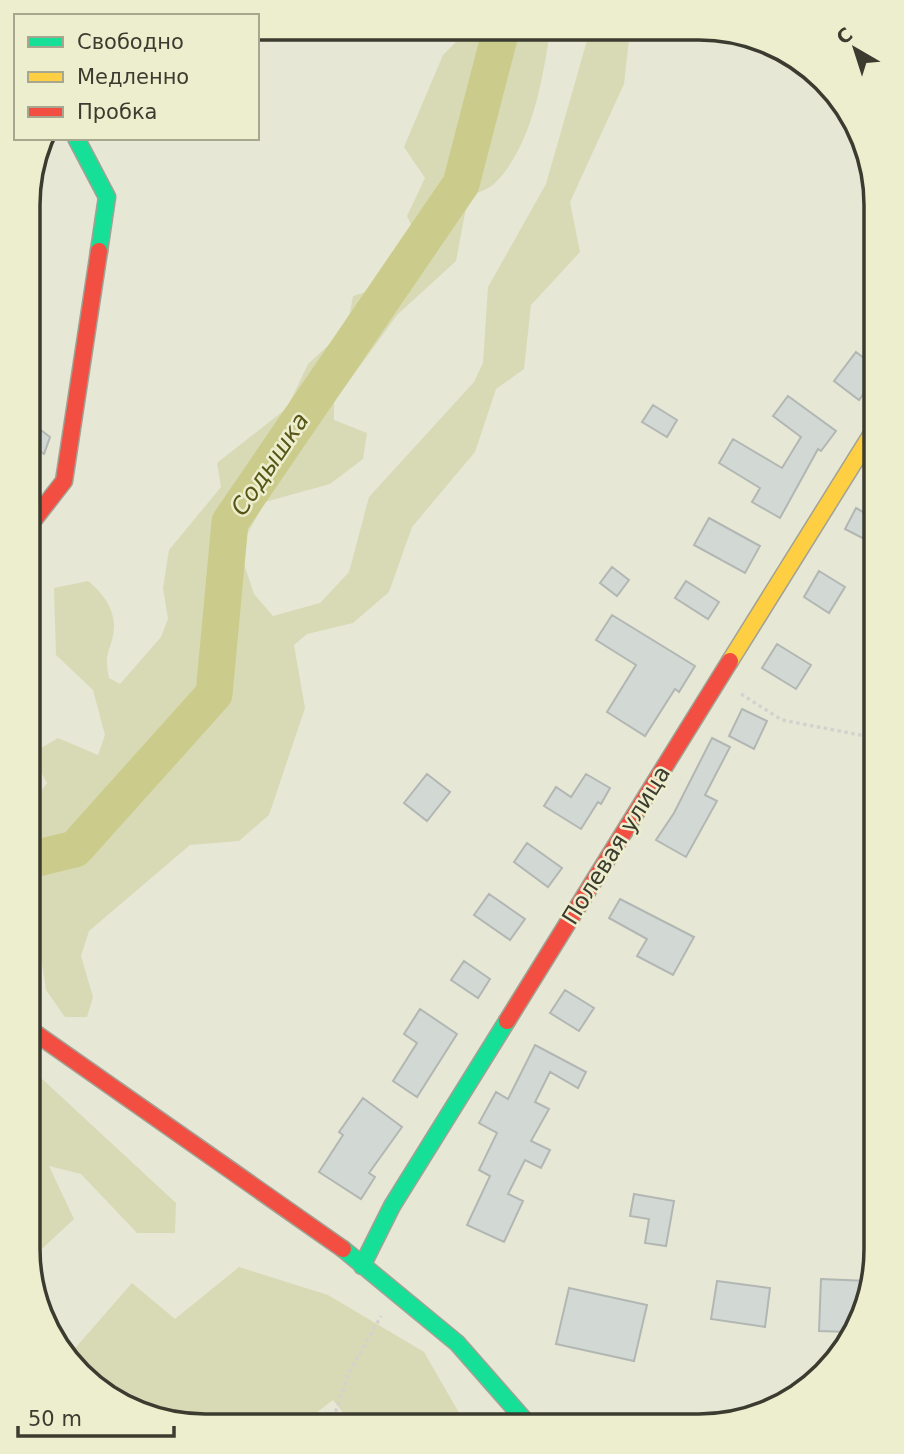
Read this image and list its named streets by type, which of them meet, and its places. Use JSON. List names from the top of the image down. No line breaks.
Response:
{"streets":{"street":["Полевая улица"]},"water":["Содышка"],"legend":["Свободно","Медленно","Пробка"],"scale_bar":"50 m","north":"top left"}
